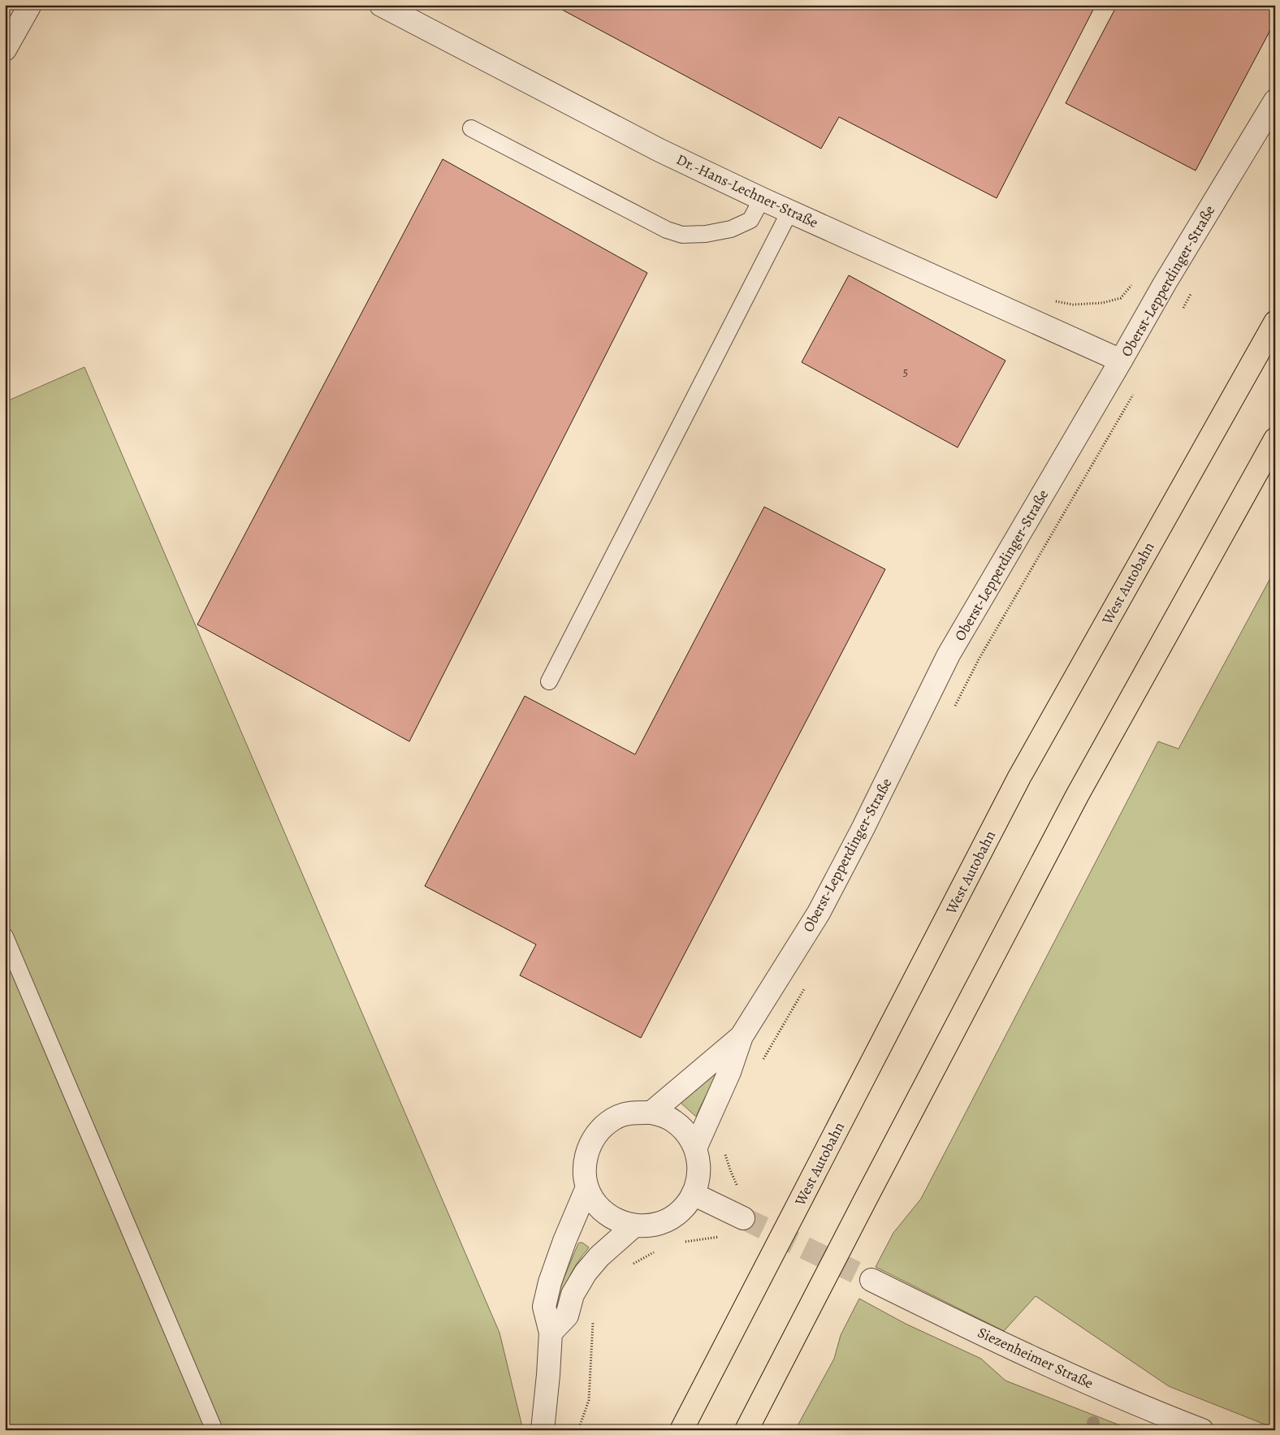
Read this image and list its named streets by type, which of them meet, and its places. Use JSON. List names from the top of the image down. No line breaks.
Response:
{"streets":{"highway":["West Autobahn"],"street":["Dr.-Hans-Lechner-Straße","Oberst-Lepperdinger-Straße","Siezenheimer Straße"]},"crossings":[["Dr.-Hans-Lechner-Straße","Oberst-Lepperdinger-Straße"]],"house_numbers":["5"]}
